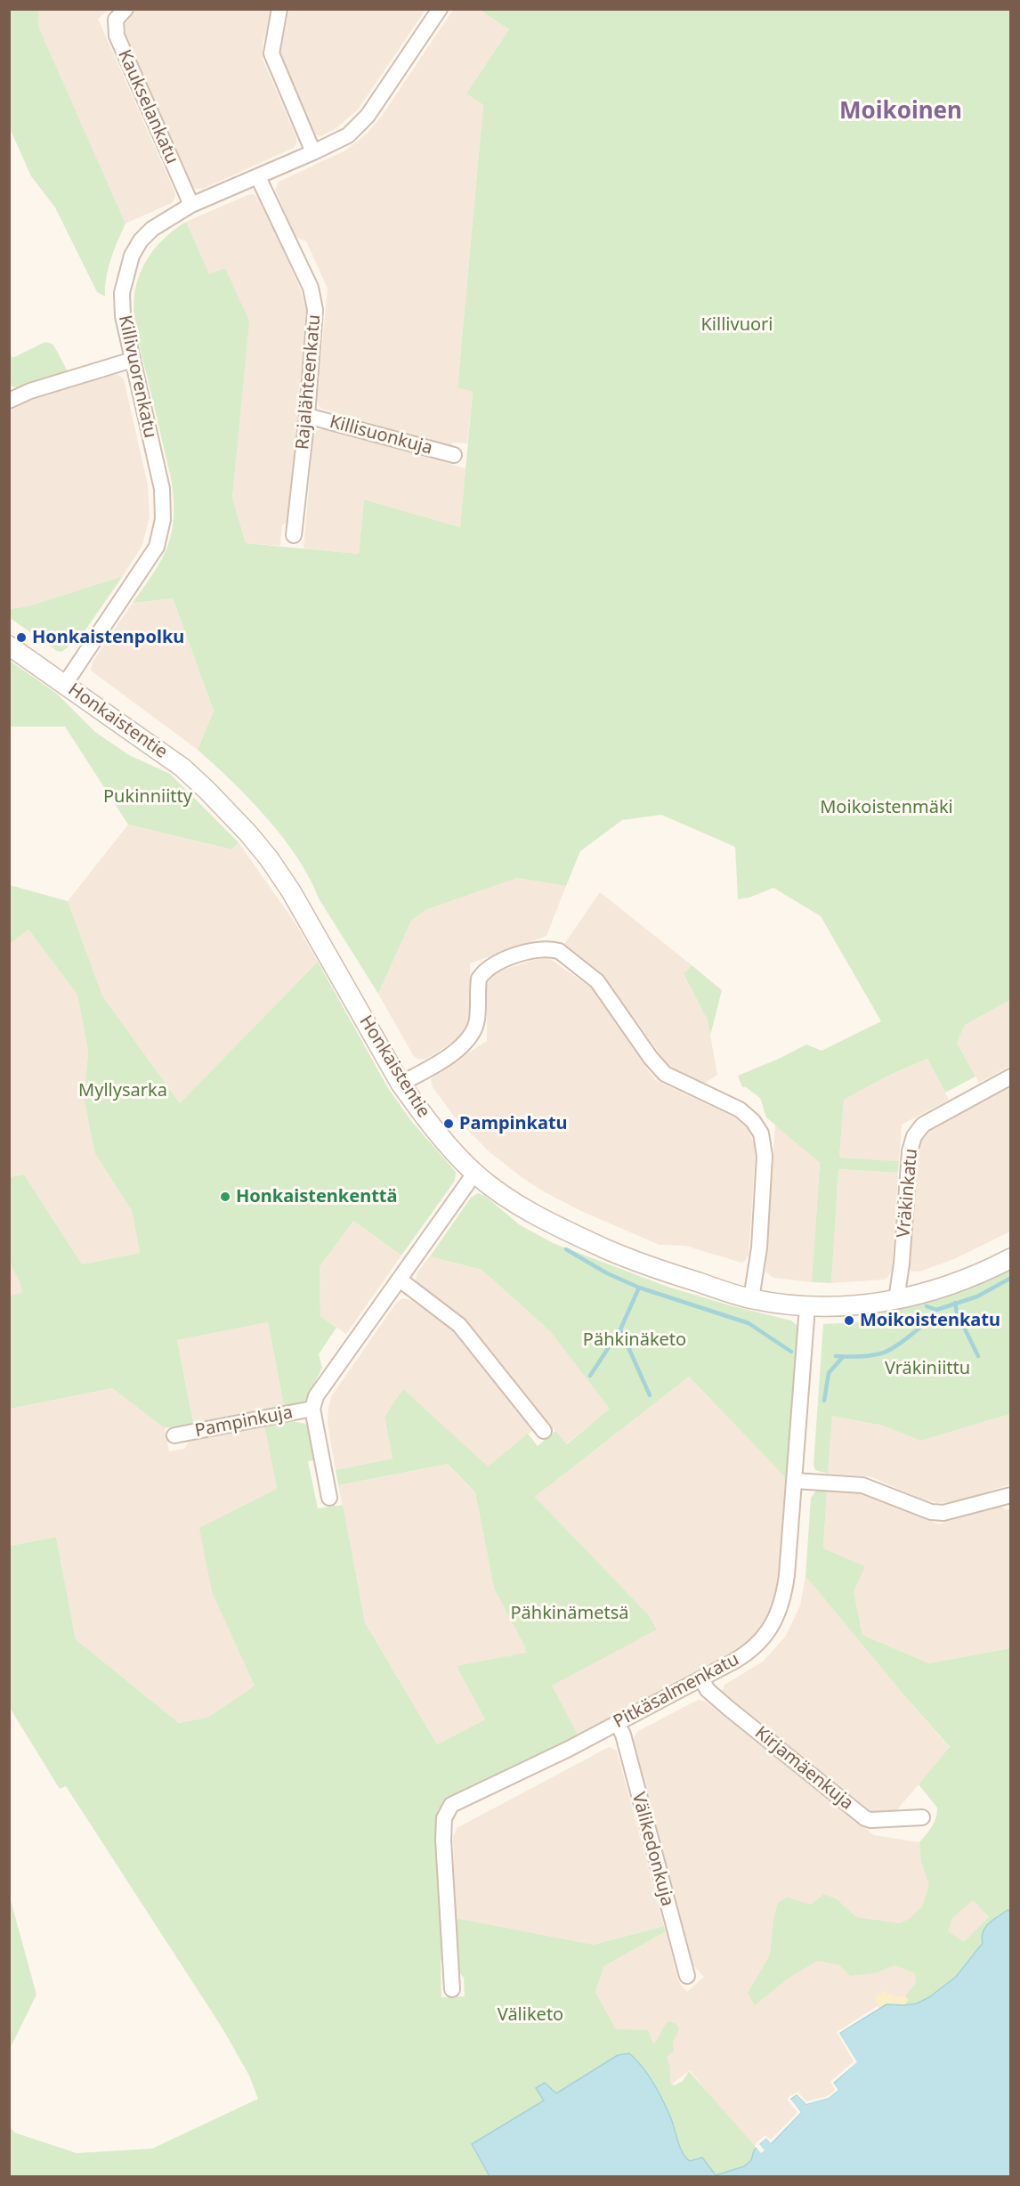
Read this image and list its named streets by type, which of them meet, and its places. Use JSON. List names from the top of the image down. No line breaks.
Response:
{"streets":{"street":["Kaukselankatu","Killivuorenkatu","Rajalähteenkatu","Killisuonkuja","Honkaistentie","Vräkinkatu","Pampinkuja","Pitkäsalmenkatu","Kirjamäenkuja","Välikedonkuja"]},"crossings":[["Kaukselankatu","Killivuorenkatu"],["Killivuorenkatu","Rajalähteenkatu"],["Killivuorenkatu","Honkaistentie"],["Rajalähteenkatu","Killisuonkuja"],["Honkaistentie","Vräkinkatu"],["Honkaistentie","Pitkäsalmenkatu"],["Pitkäsalmenkatu","Kirjamäenkuja"],["Pitkäsalmenkatu","Välikedonkuja"]],"districts":["Moikoinen"],"parks":["Killivuori","Pukinniitty","Moikoistenmäki","Myllysarka","Pähkinäketo","Vräkiniittu","Pähkinämetsä","Väliketo"],"places":["Honkaistenpolku","Pampinkatu","Honkaistenkenttä","Moikoistenkatu"]}
